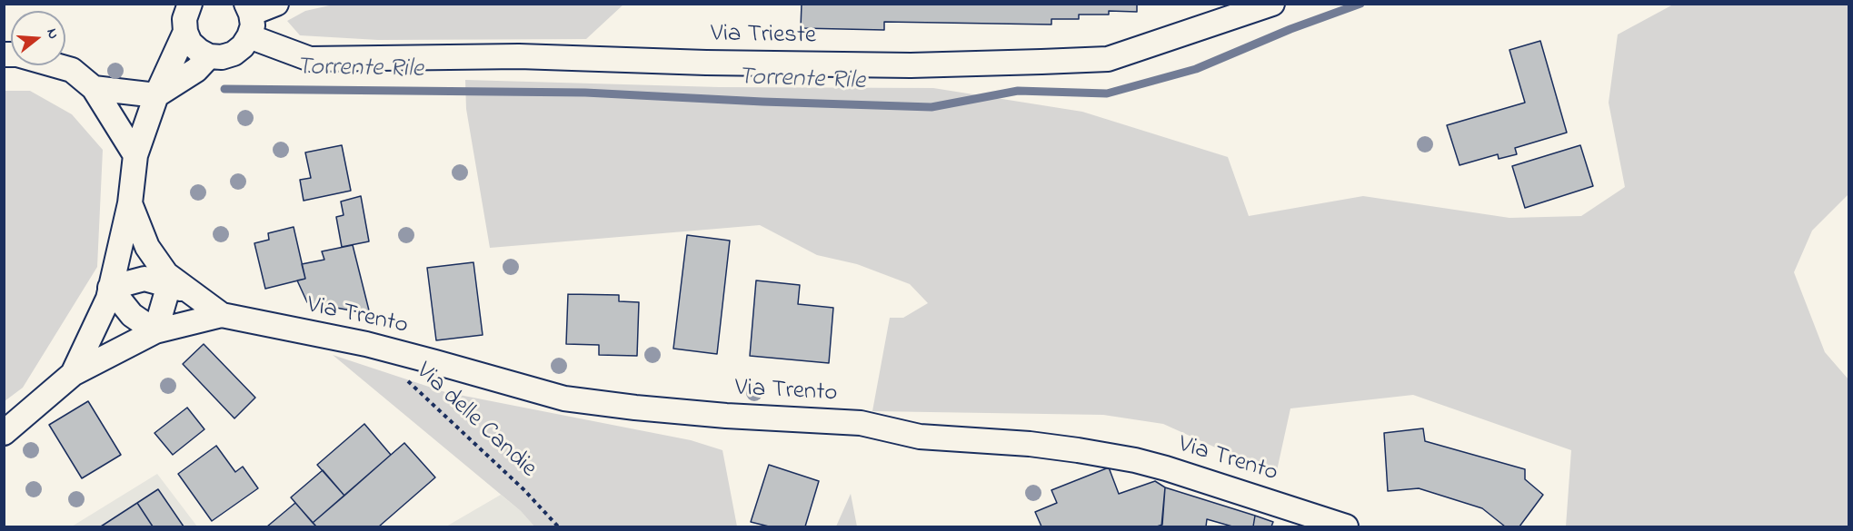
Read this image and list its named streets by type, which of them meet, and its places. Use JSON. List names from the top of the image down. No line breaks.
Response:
{"streets":{"street":["Via Trieste","Via Trento"],"path":["Via delle Candie"]},"water":["Torrente Rile"],"north":"right"}
